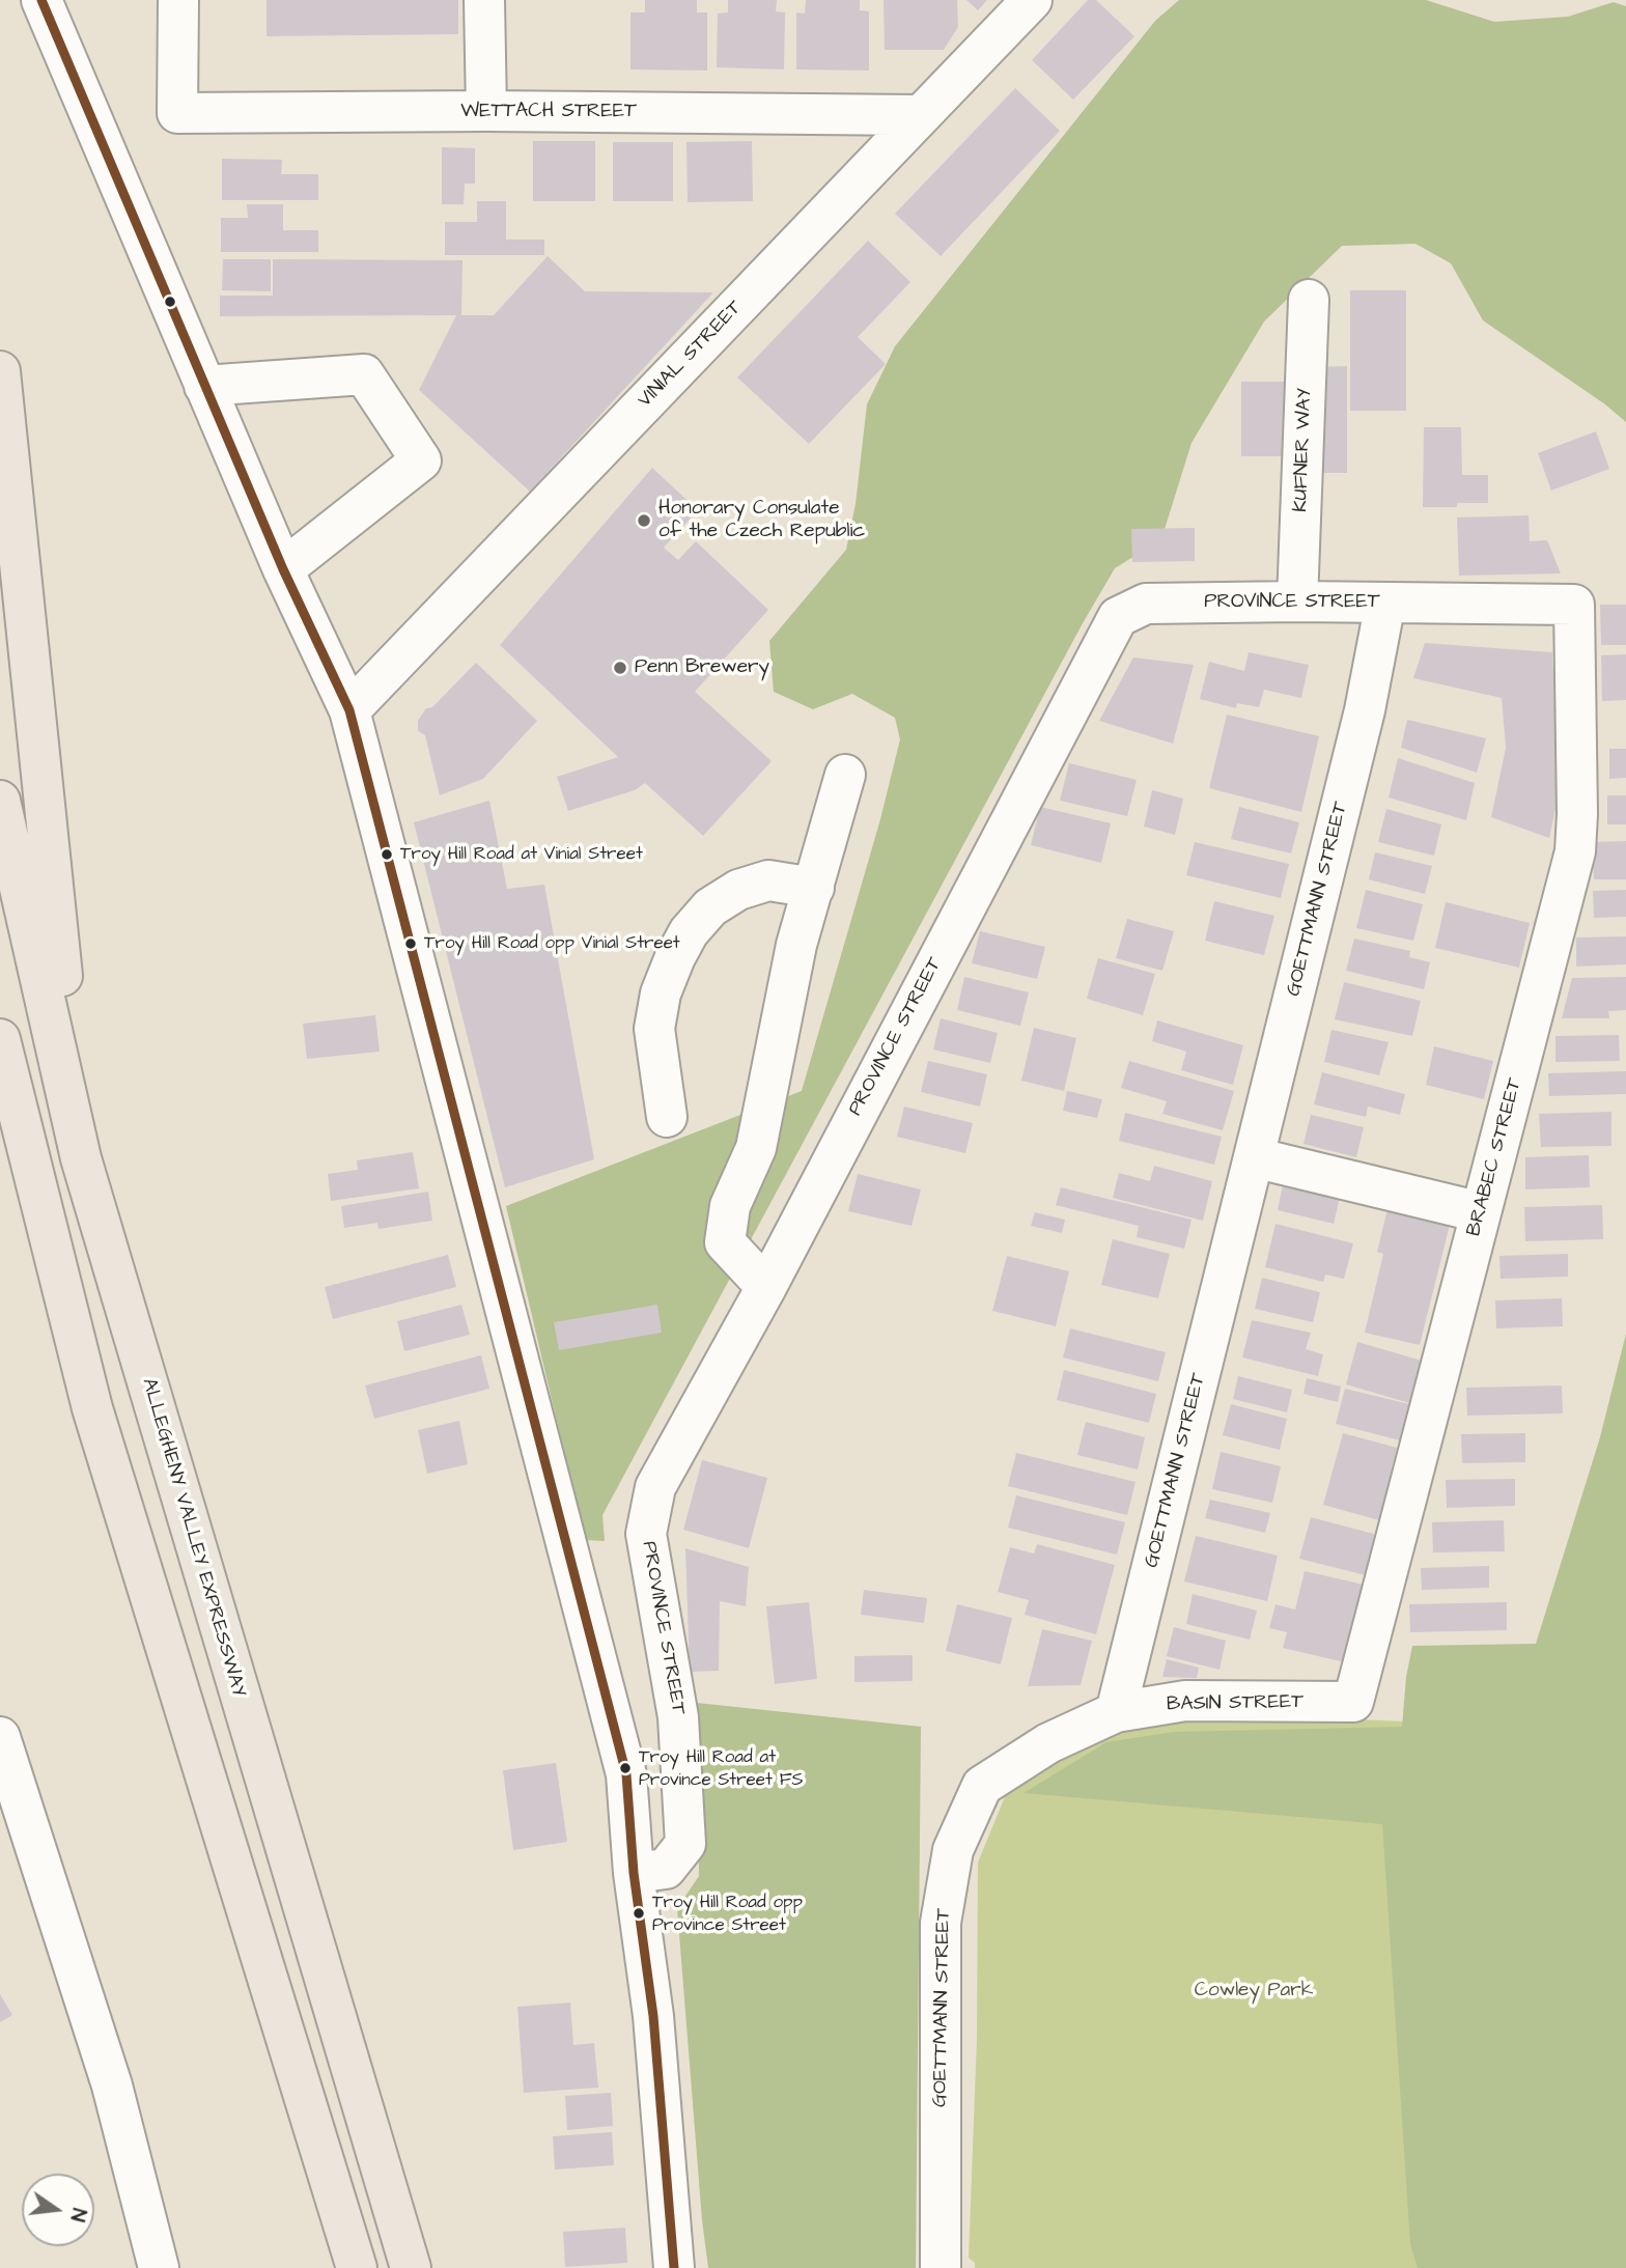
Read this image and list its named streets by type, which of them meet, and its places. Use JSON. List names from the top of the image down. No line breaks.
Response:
{"streets":{"highway":["ALLEGHENY VALLEY EXPRESSWAY"],"street":["WETTACH STREET","VINIAL STREET","KUFNER WAY","PROVINCE STREET","GOETTMANN STREET","BRABEC STREET","BASIN STREET"]},"crossings":[["WETTACH STREET","VINIAL STREET"],["KUFNER WAY","PROVINCE STREET"],["PROVINCE STREET","GOETTMANN STREET"],["PROVINCE STREET","BRABEC STREET"],["GOETTMANN STREET","BASIN STREET"],["BRABEC STREET","BASIN STREET"]],"parks":["Cowley Park"],"places":["Honorary Consulate of the Czech Republic","Penn Brewery","Troy Hill Road at Vinial Street","Troy Hill Road opp Vinial Street","Troy Hill Road at Province Street FS","Troy Hill Road opp Province Street"],"north":"right"}
